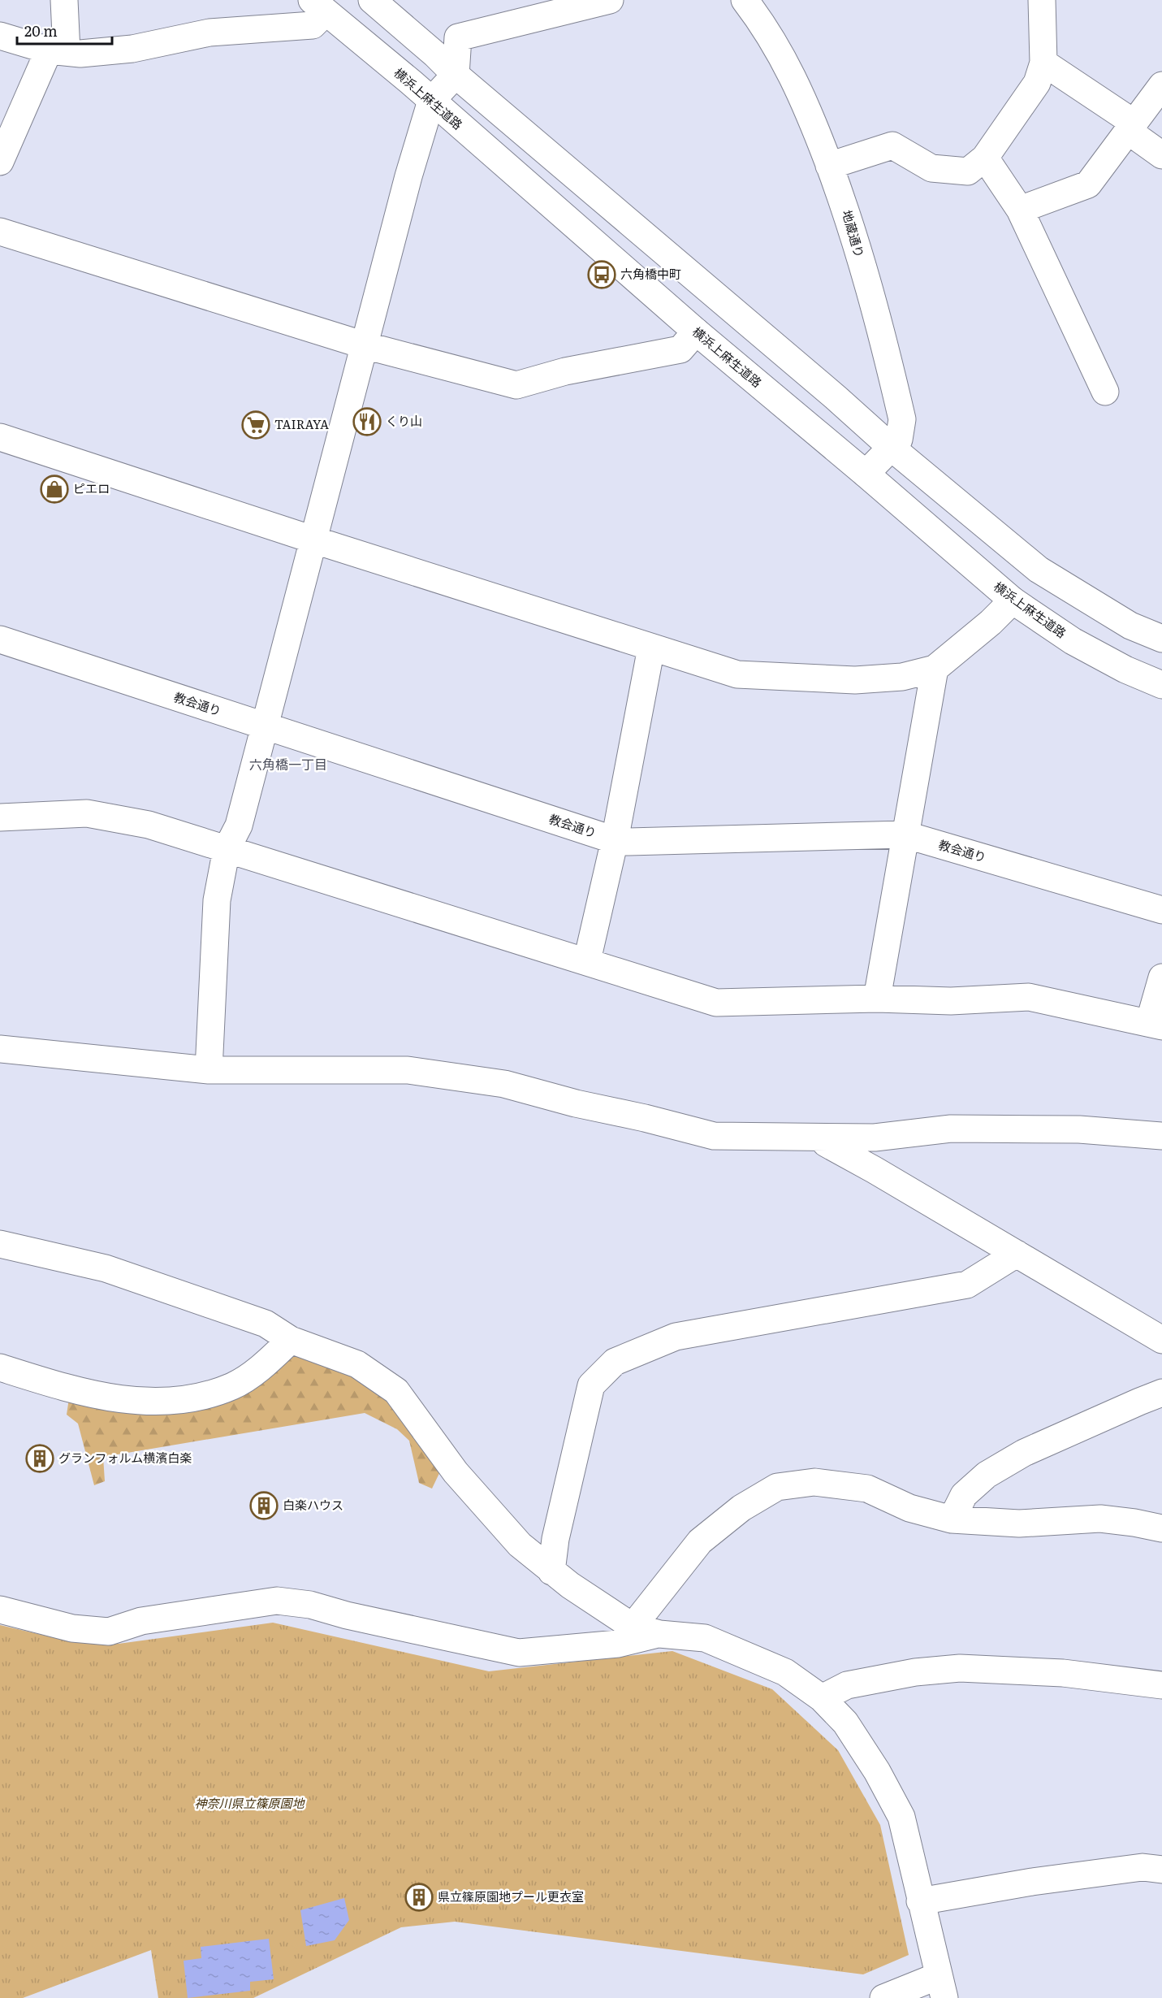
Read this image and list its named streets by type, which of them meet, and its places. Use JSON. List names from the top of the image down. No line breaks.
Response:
{"streets":{"street":["横浜上麻生道路","地蔵通り","教会通り"]},"crossings":[["横浜上麻生道路","地蔵通り"]],"districts":["六角橋一丁目"],"parks":["神奈川県立篠原園地"],"places":{"bus stop":["六角橋中町"],"restaurant":["くり山"],"supermarket":["TAIRAYA"],"shop":["ピエロ"],"building":["グランフォルム横濱白楽","白楽ハウス","県立篠原園地プール更衣室"]},"scale_bar":"20 m"}
